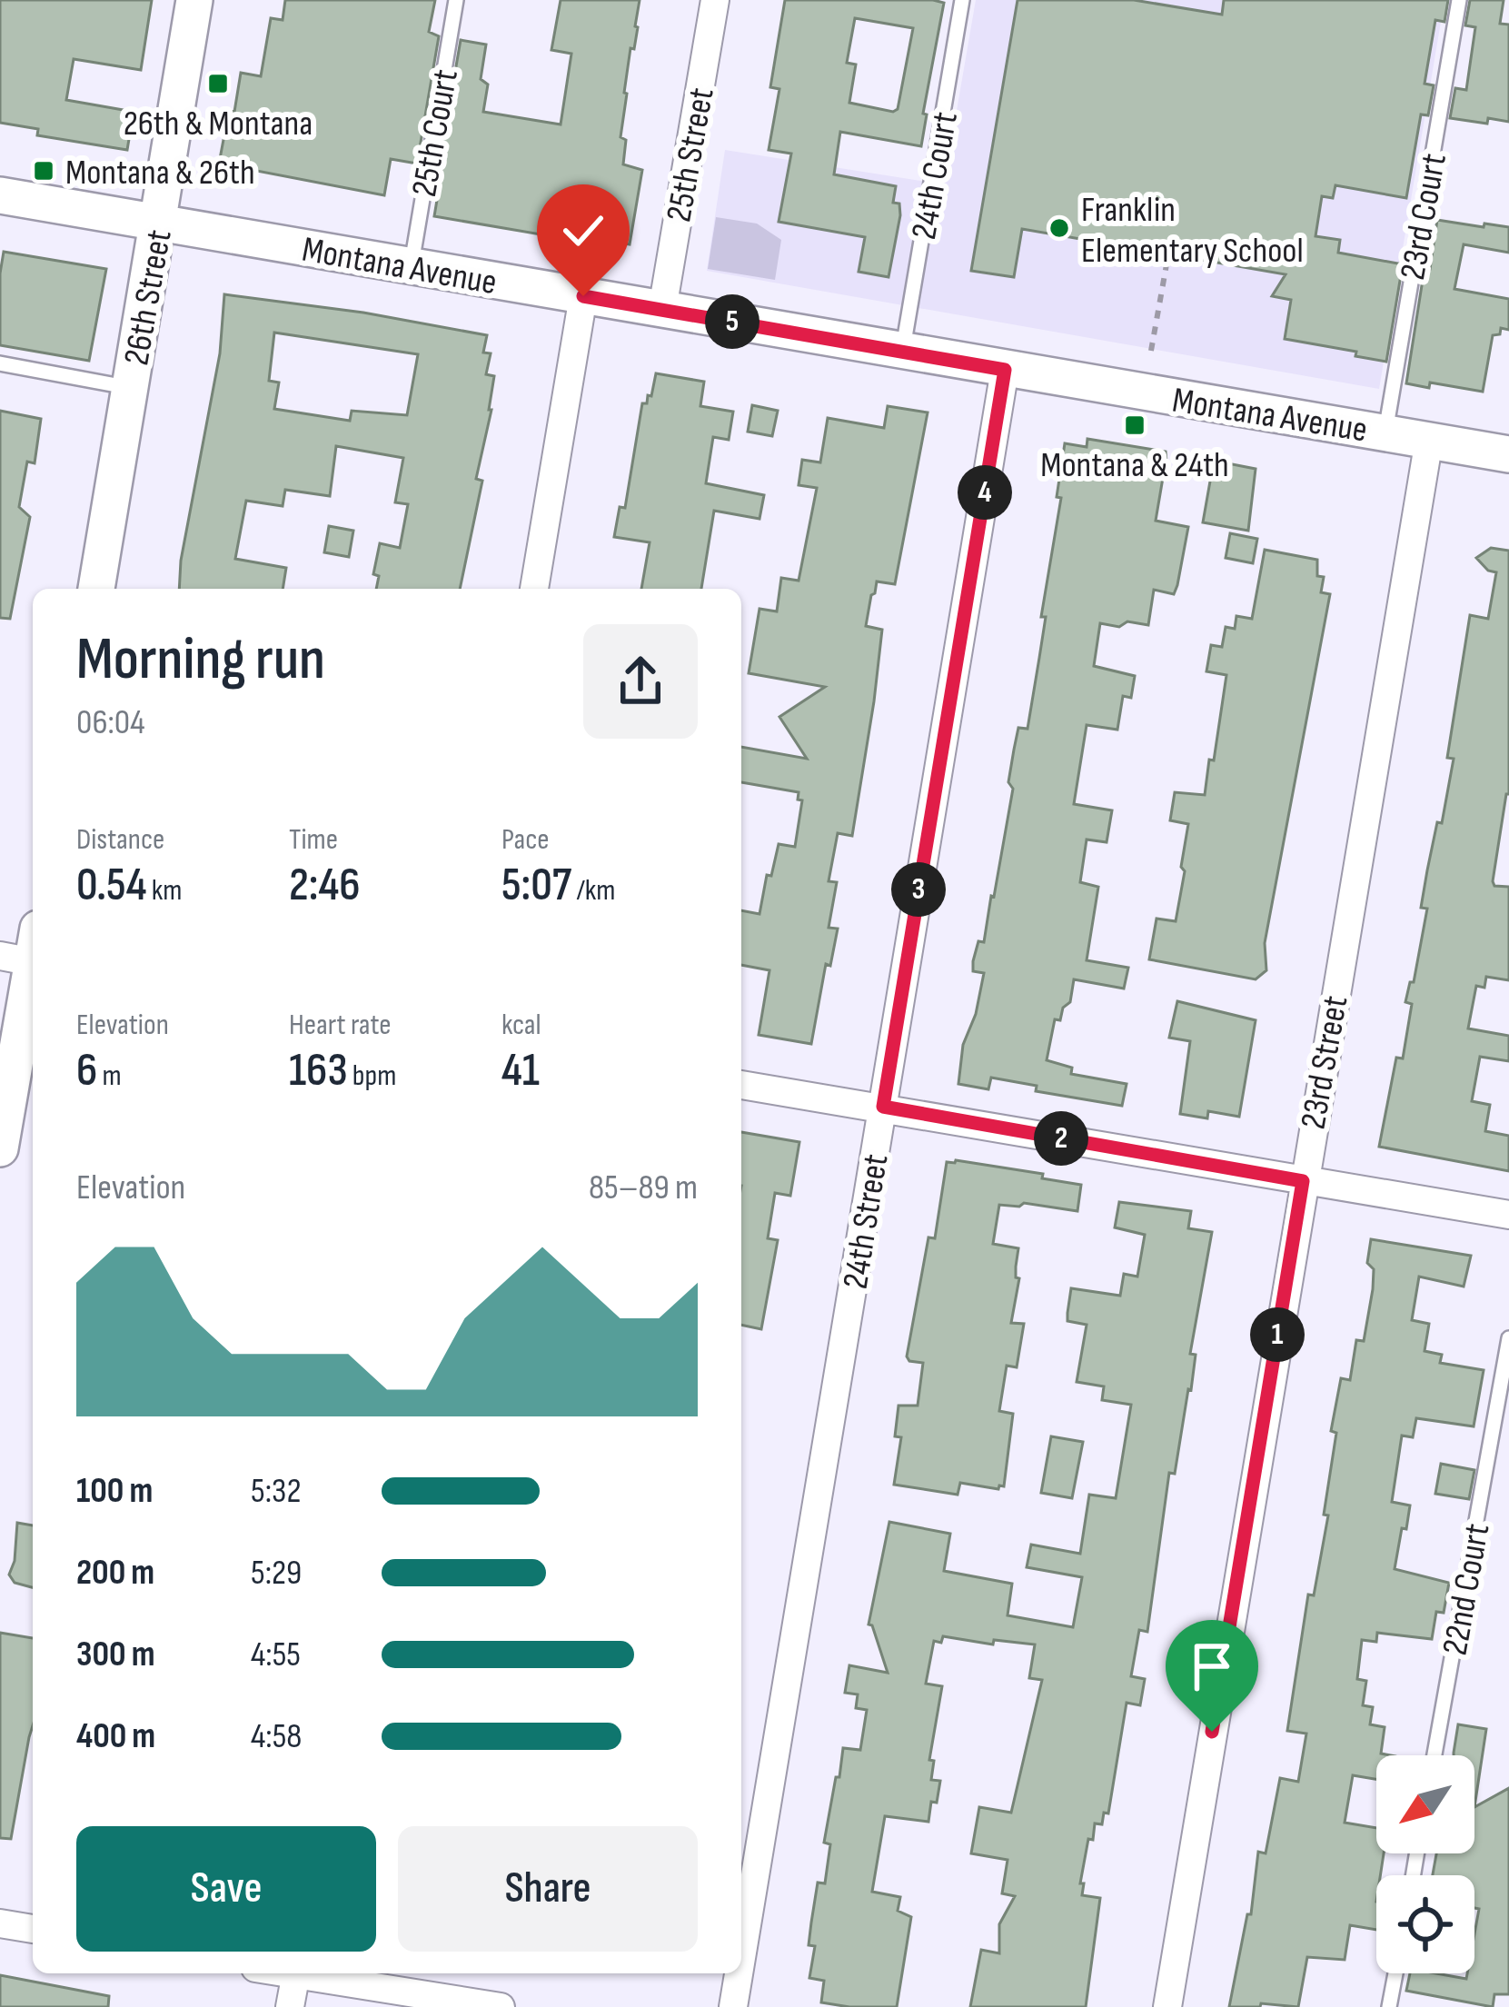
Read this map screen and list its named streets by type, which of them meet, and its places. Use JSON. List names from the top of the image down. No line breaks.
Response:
{"streets":{"street":["25th Street","Montana Avenue","26th Street","23rd Street","24th Street"],"lane":["25th Court","24th Court","23rd Court","22nd Court"]},"crossings":[["25th Court","Montana Avenue"],["25th Street","Montana Avenue"],["24th Court","Montana Avenue"],["23rd Court","Montana Avenue"],["Montana Avenue","26th Street"],["Montana Avenue","23rd Street"],["Montana Avenue","24th Street"]],"places":{"transit":["26th & Montana","Montana & 26th","Montana & 24th"],"other":["Franklin Elementary School"]},"north":"bottom left","page":{"pins":["5","4","3","2","1"],"heading":["Morning run","06:04"],"stats":[["Distance","0.54 km"],["Time","2:46"],["Pace","5:07 /km"],["Elevation","6 m"],["Heart rate","163 bpm"],["kcal","41"]],"chart":["Elevation","85–89 m"],"list":[{"name":"100 m","note":"5:32"},{"name":"200 m","note":"5:29"},{"name":"300 m","note":"4:55"},{"name":"400 m","note":"4:58"}],"buttons":["Save","Share"]}}
